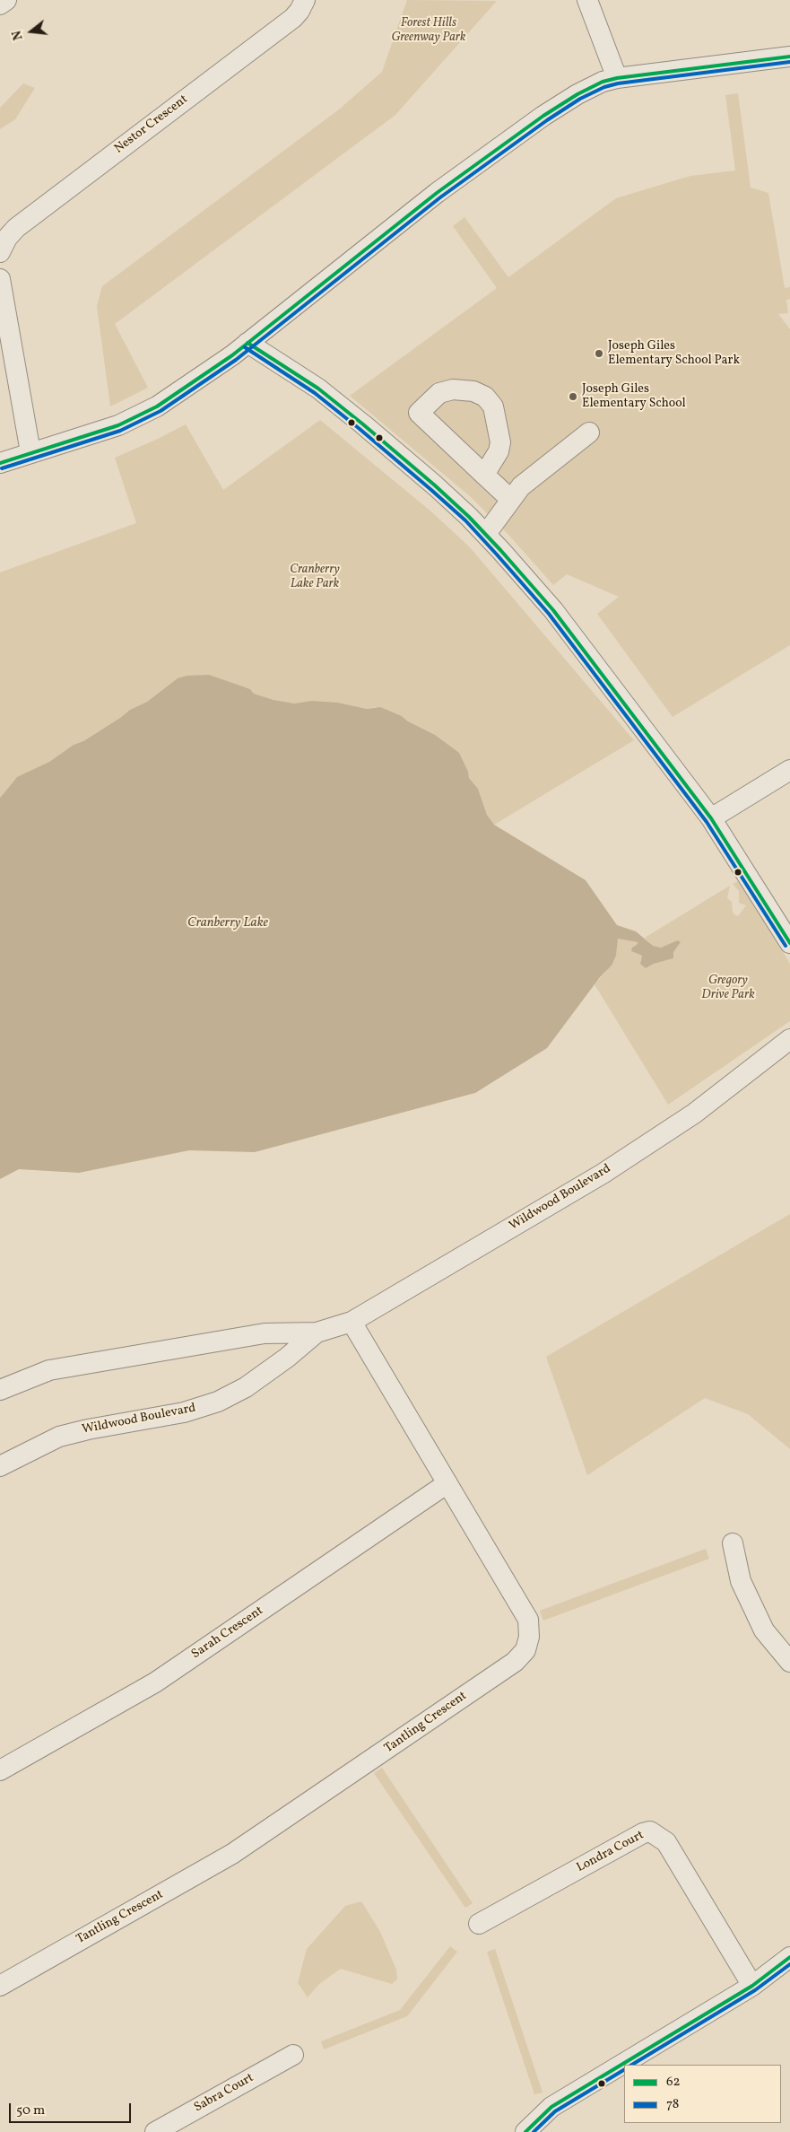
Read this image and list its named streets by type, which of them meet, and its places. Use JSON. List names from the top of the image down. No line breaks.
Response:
{"streets":{"street":["Nestor Crescent","Wildwood Boulevard","Sarah Crescent","Tantling Crescent","Londra Court","Sabra Court"]},"crossings":[["Wildwood Boulevard","Tantling Crescent"],["Sarah Crescent","Tantling Crescent"]],"water":["Cranberry Lake"],"parks":["Forest Hills Greenway Park","Cranberry Lake Park","Gregory Drive Park"],"places":["Joseph Giles Elementary School Park","Joseph Giles Elementary School"],"lines":["transit line 62","transit line 78"],"legend":["62","78"],"scale_bar":"50 m","north":"left"}
